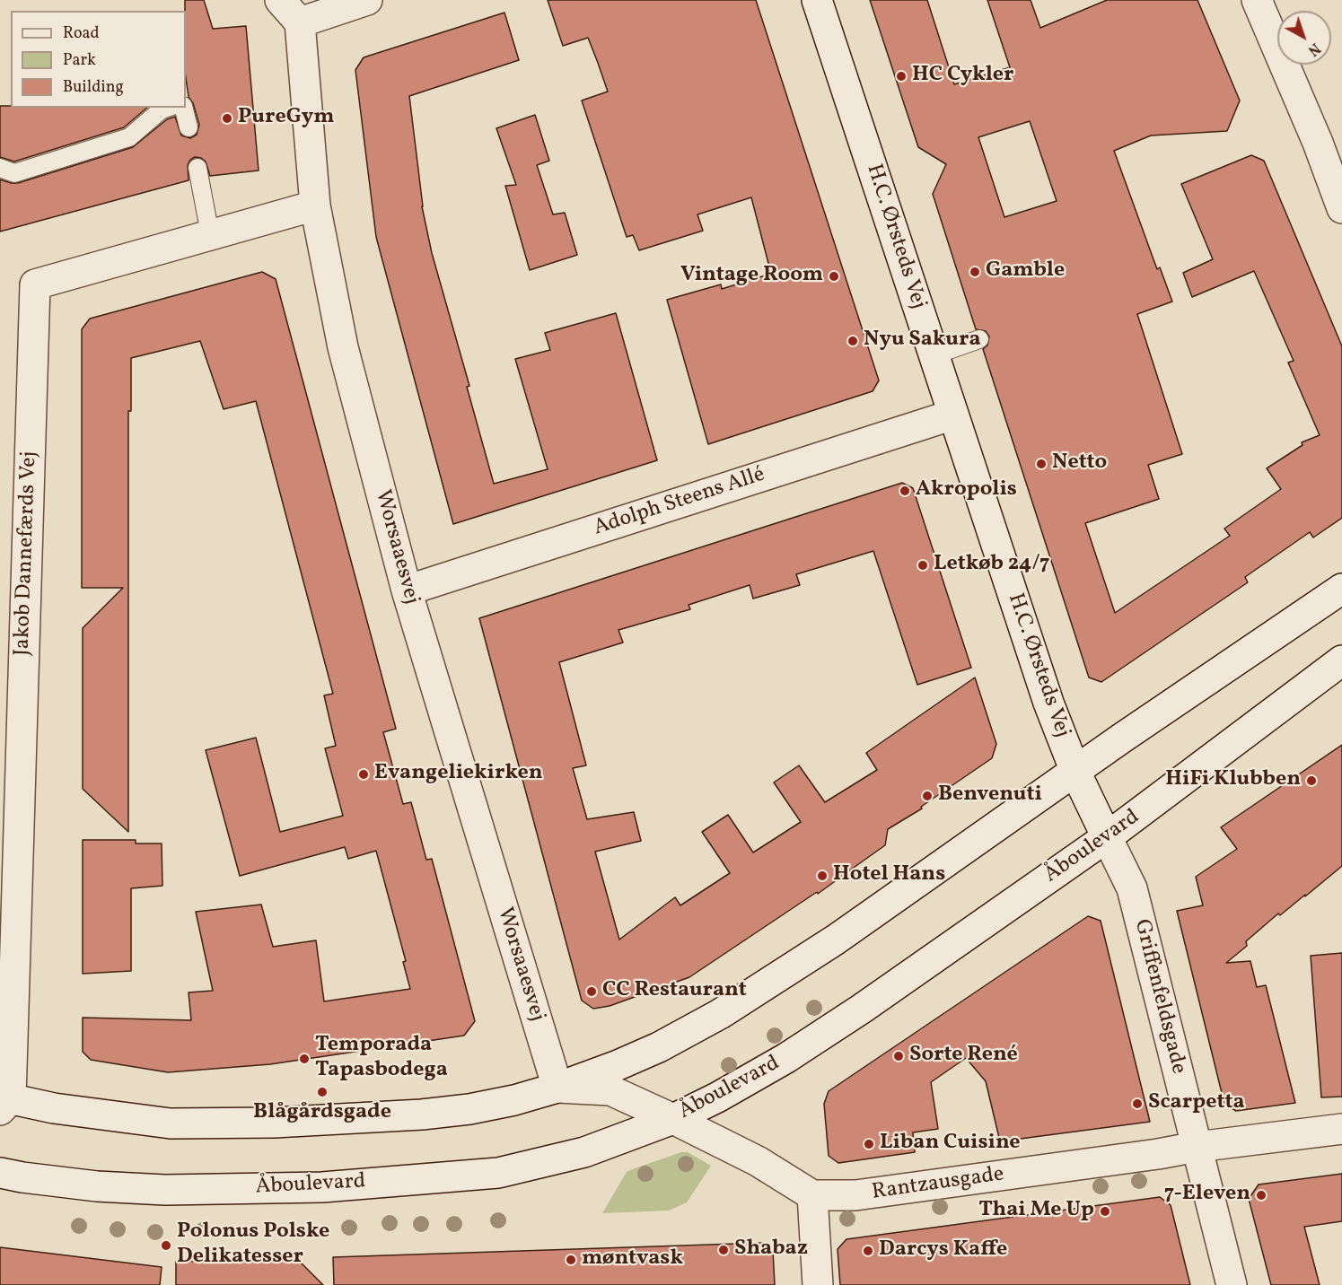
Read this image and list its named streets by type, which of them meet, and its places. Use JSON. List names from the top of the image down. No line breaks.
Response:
{"streets":{"street":["H.C. Ørsteds Vej","Adolph Steens Allé","Worsaaesvej","Jakob Dannefærds Vej","Åboulevard","Griffenfeldsgade","Rantzausgade"]},"crossings":[["H.C. Ørsteds Vej","Adolph Steens Allé"],["H.C. Ørsteds Vej","Åboulevard"],["H.C. Ørsteds Vej","Griffenfeldsgade"],["Adolph Steens Allé","Worsaaesvej"],["Worsaaesvej","Jakob Dannefærds Vej"],["Åboulevard","Griffenfeldsgade"],["Griffenfeldsgade","Rantzausgade"]],"places":["HC Cykler","PureGym","Gamble","Vintage Room","Nyu Sakura","Netto","Akropolis","Letkøb 24/7","Evangeliekirken","HiFi Klubben","Benvenuti","Hotel Hans","CC Restaurant","Sorte René","Temporada Tapasbodega","Blågårdsgade","Scarpetta","Liban Cuisine","7-Eleven","Thai Me Up","Polonus Polske Delikatesser","Shabaz","Darcys Kaffe","møntvask"],"legend":["Road","Park","Building"],"north":"bottom right"}
